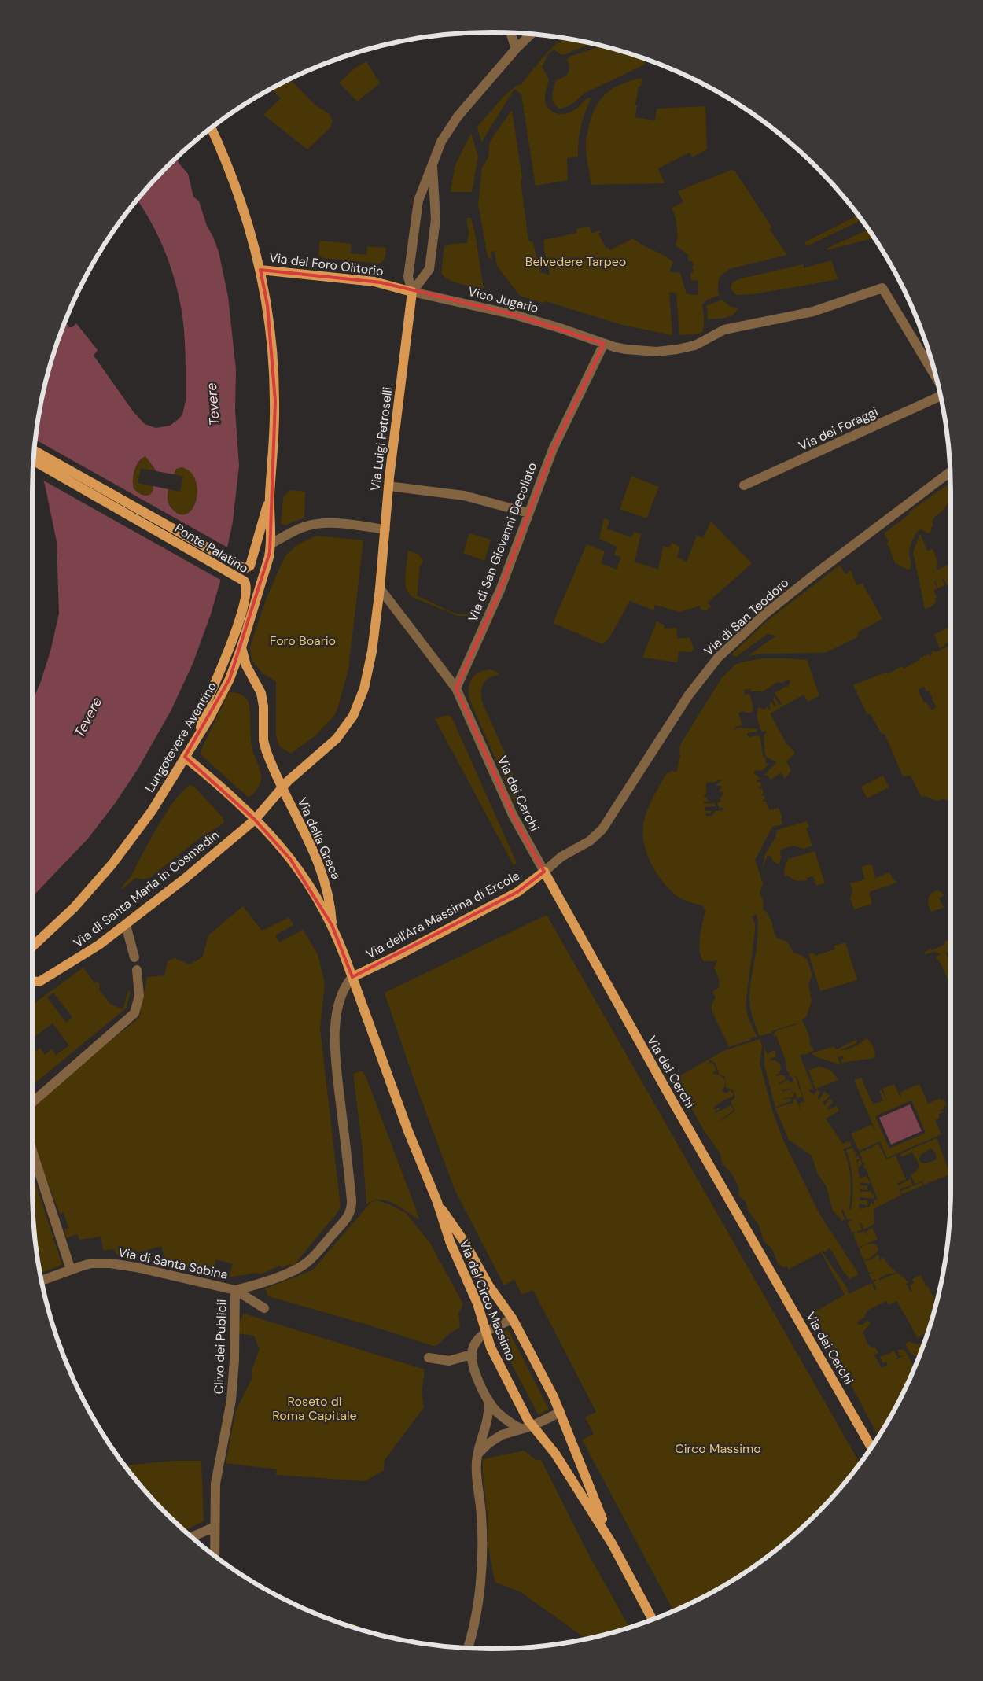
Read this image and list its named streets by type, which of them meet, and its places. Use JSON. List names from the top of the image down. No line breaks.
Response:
{"streets":{"main road":["Via del Foro Olitorio","Via Luigi Petroselli","Ponte Palatino","Lungotevere Aventino","Via dei Cerchi","Via della Greca","Via di Santa Maria in Cosmedin","Via dell'Ara Massima di Ercole","Via del Circo Massimo"],"street":["Vico Jugario","Via dei Foraggi","Via di San Giovanni Decollato","Via di San Teodoro","Via di Santa Sabina","Clivo dei Publicii"]},"crossings":[["Via del Foro Olitorio","Vico Jugario"],["Via del Foro Olitorio","Via Luigi Petroselli"],["Vico Jugario","Via Luigi Petroselli"],["Vico Jugario","Via di San Giovanni Decollato"],["Via Luigi Petroselli","Via dei Cerchi"],["Via Luigi Petroselli","Via della Greca"],["Via Luigi Petroselli","Via di Santa Maria in Cosmedin"],["Via di San Giovanni Decollato","Via dei Cerchi"],["Ponte Palatino","Lungotevere Aventino"],["Via di San Teodoro","Via dei Cerchi"],["Via di San Teodoro","Via dell'Ara Massima di Ercole"],["Lungotevere Aventino","Via della Greca"],["Via dei Cerchi","Via dell'Ara Massima di Ercole"],["Via della Greca","Via di Santa Maria in Cosmedin"],["Via della Greca","Via dell'Ara Massima di Ercole"],["Via della Greca","Via del Circo Massimo"],["Via della Greca","Clivo dei Publicii"],["Via dell'Ara Massima di Ercole","Via del Circo Massimo"],["Via dell'Ara Massima di Ercole","Clivo dei Publicii"],["Via di Santa Sabina","Clivo dei Publicii"],["Via del Circo Massimo","Clivo dei Publicii"]],"water":["Tevere"],"parks":["Belvedere Tarpeo","Foro Boario","Roseto di Roma Capitale","Circo Massimo"]}
